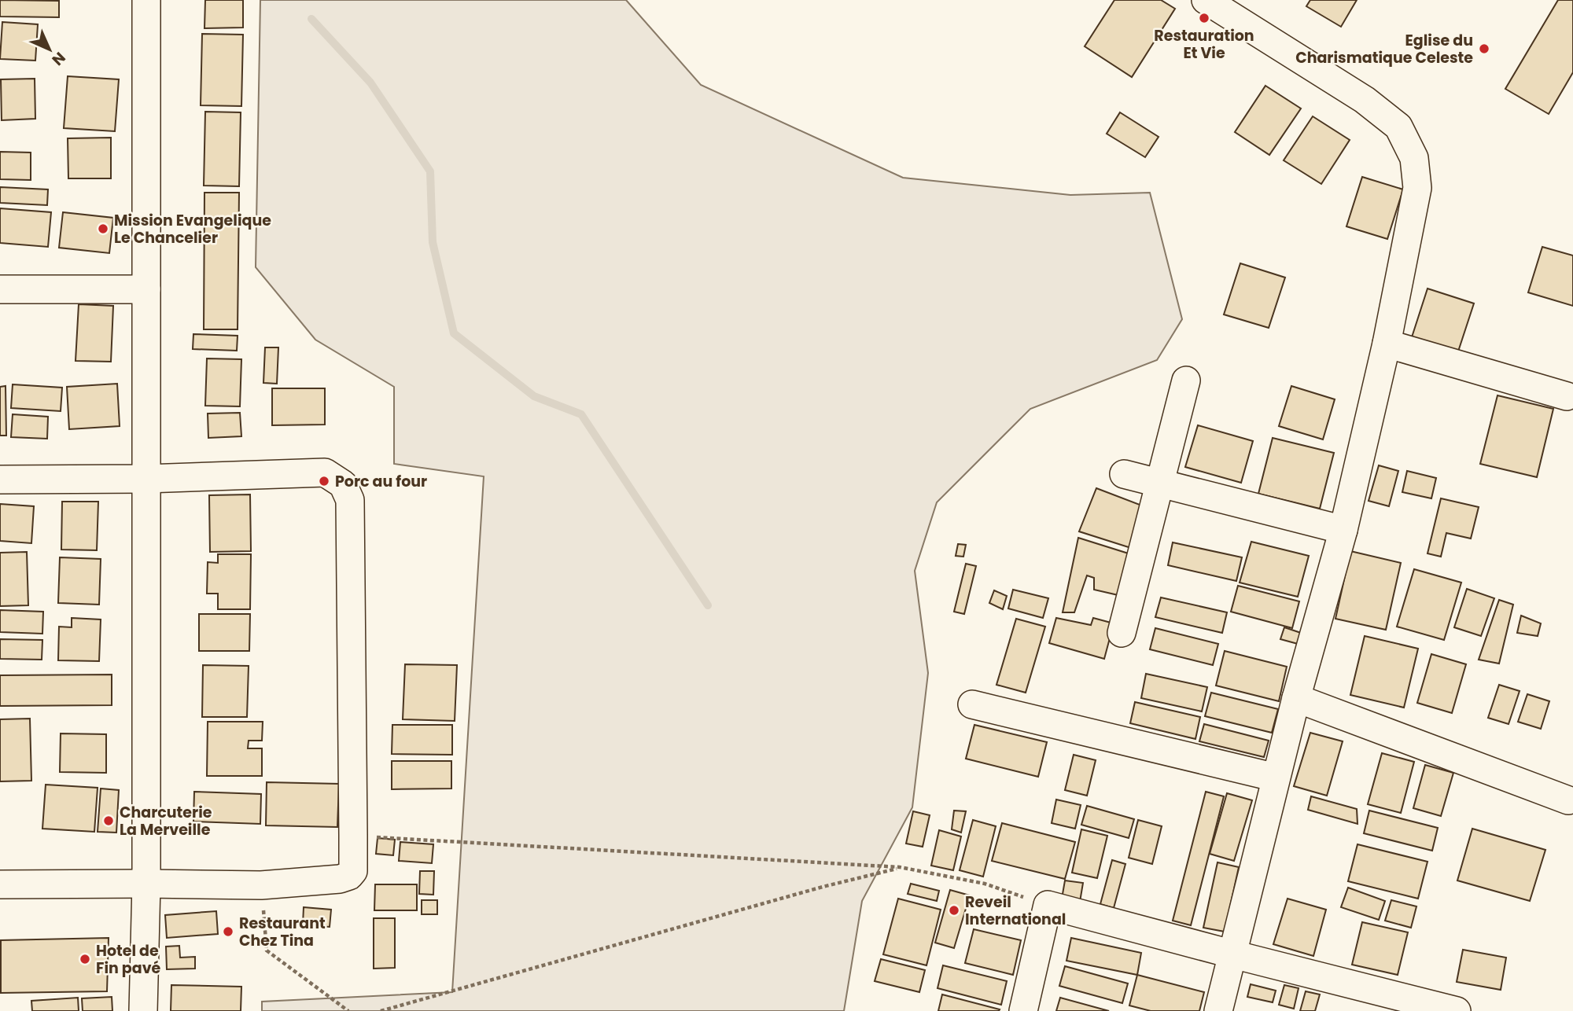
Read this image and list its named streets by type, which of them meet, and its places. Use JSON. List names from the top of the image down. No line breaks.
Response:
{"places":["Restauration Et Vie","Eglise du Charismatique Celeste","Mission Evangelique Le Chancelier","Porc au four","Charcuterie La Merveille","Reveil International","Restaurant Chez Tina","Hotel de Fin pavé"],"north":"bottom right"}
